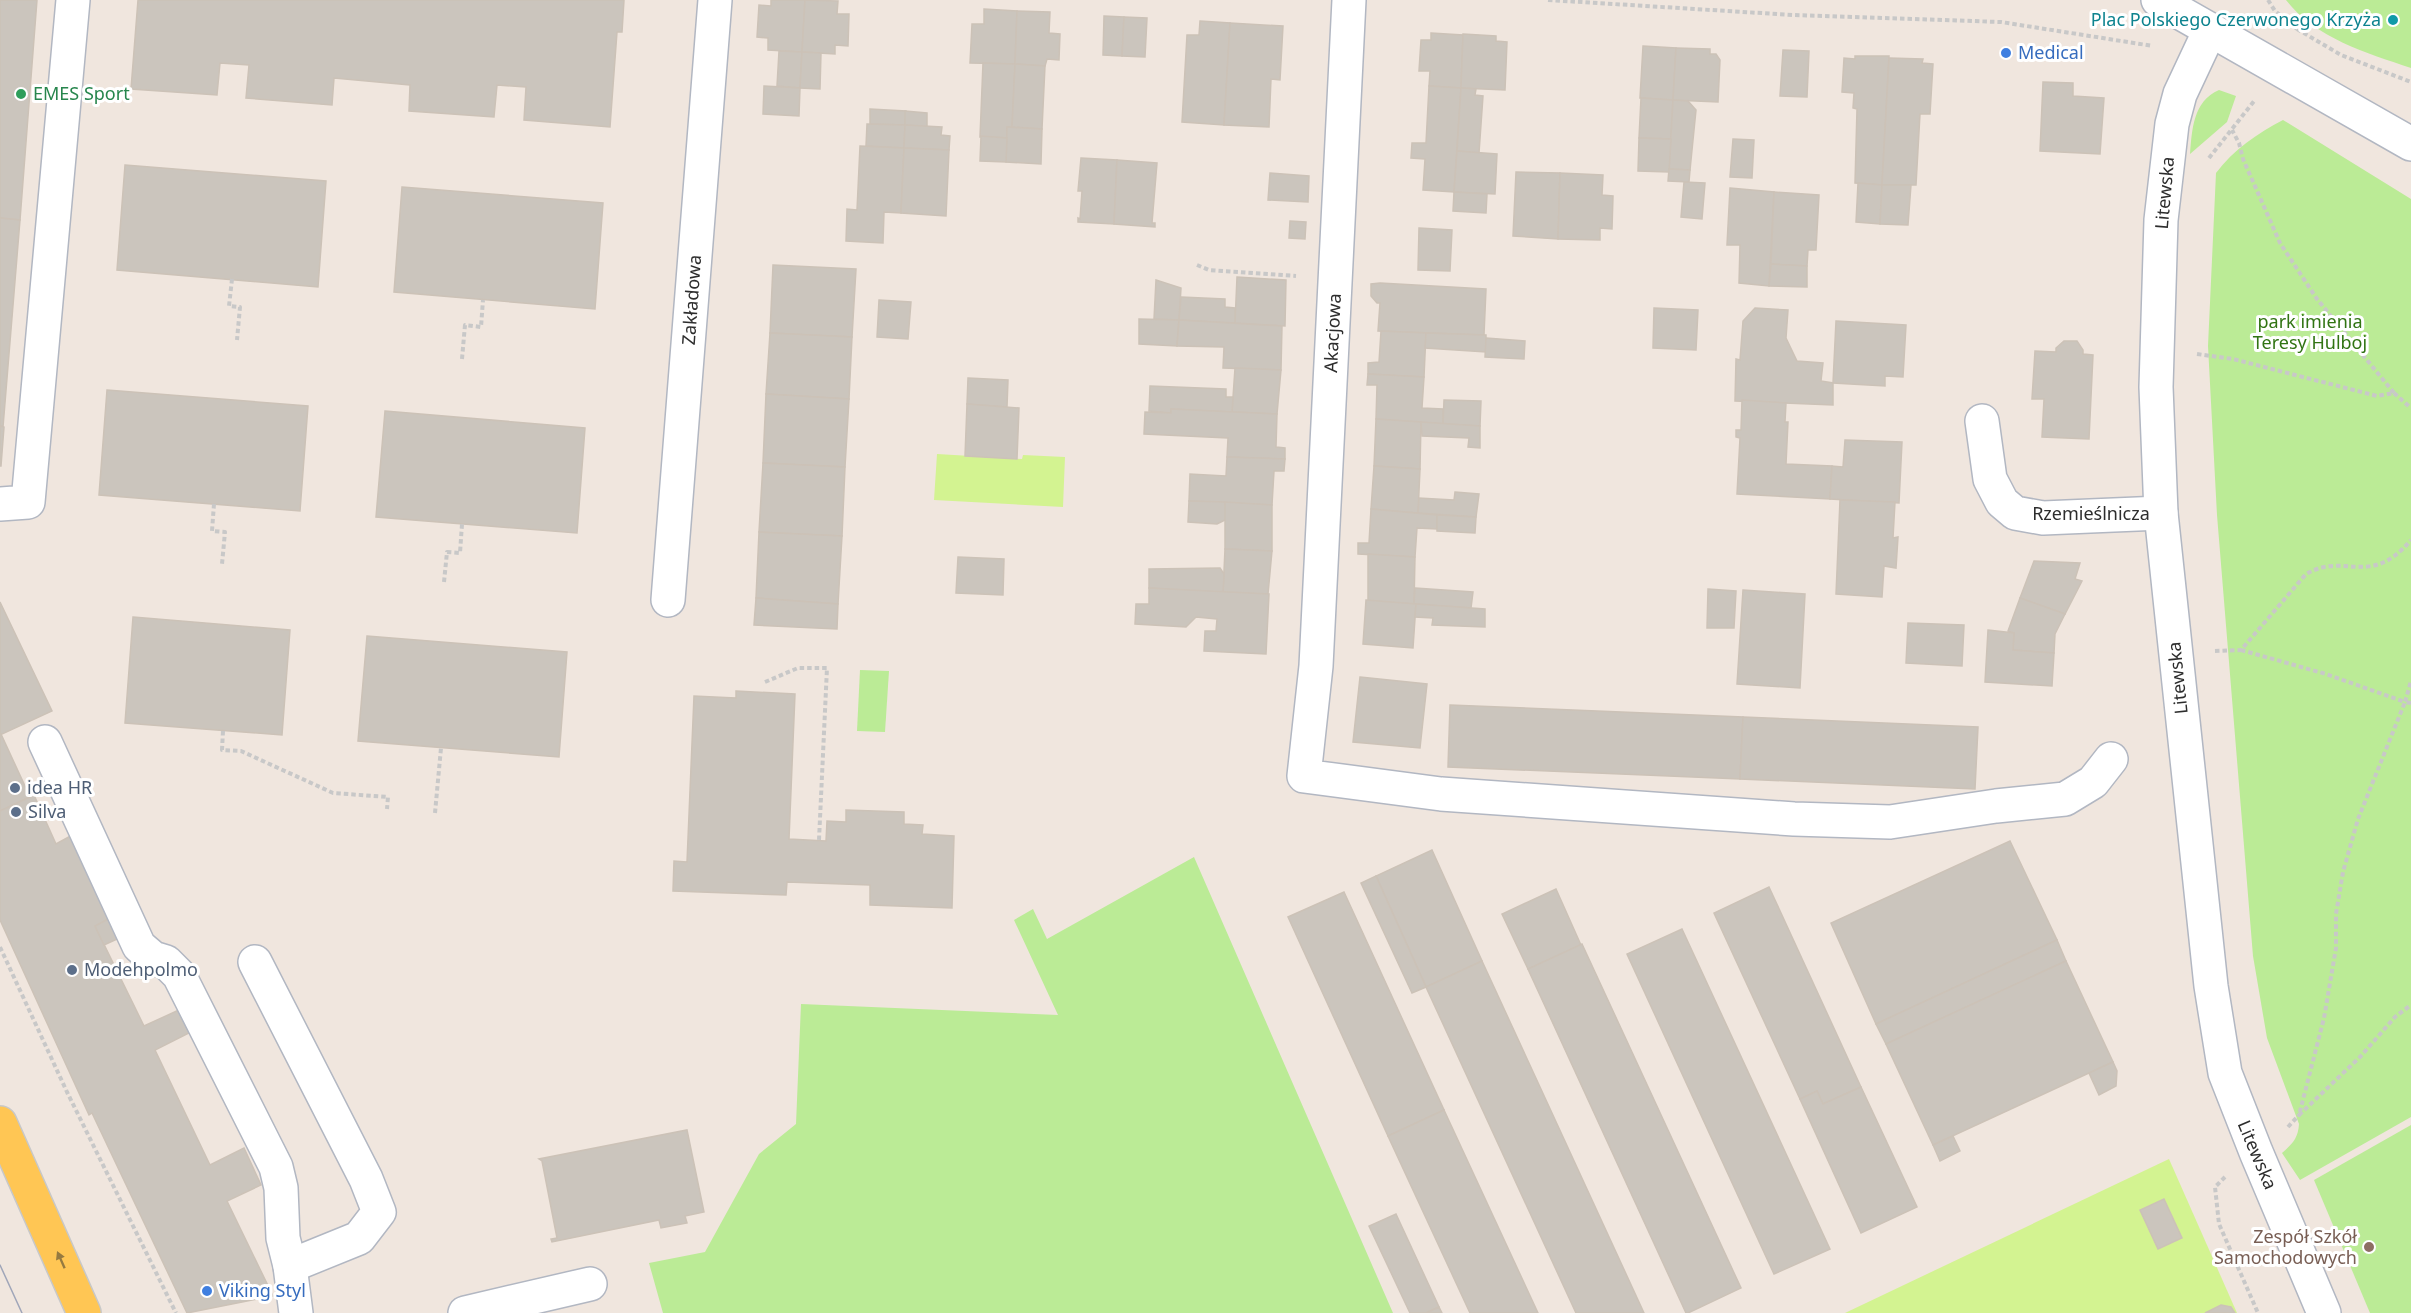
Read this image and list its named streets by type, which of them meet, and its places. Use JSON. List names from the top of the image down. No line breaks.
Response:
{"streets":{"street":["Litewska","Zakładowa","Akacjowa","Rzemieślnicza"]},"crossings":[["Litewska","Rzemieślnicza"]],"parks":["park imienia Teresy Hulboj"],"places":["Plac Polskiego Czerwonego Krzyża","Medical","EMES Sport","idea HR","Silva","Modehpolmo","Zespół Szkół Samochodowych","Viking Styl"]}
